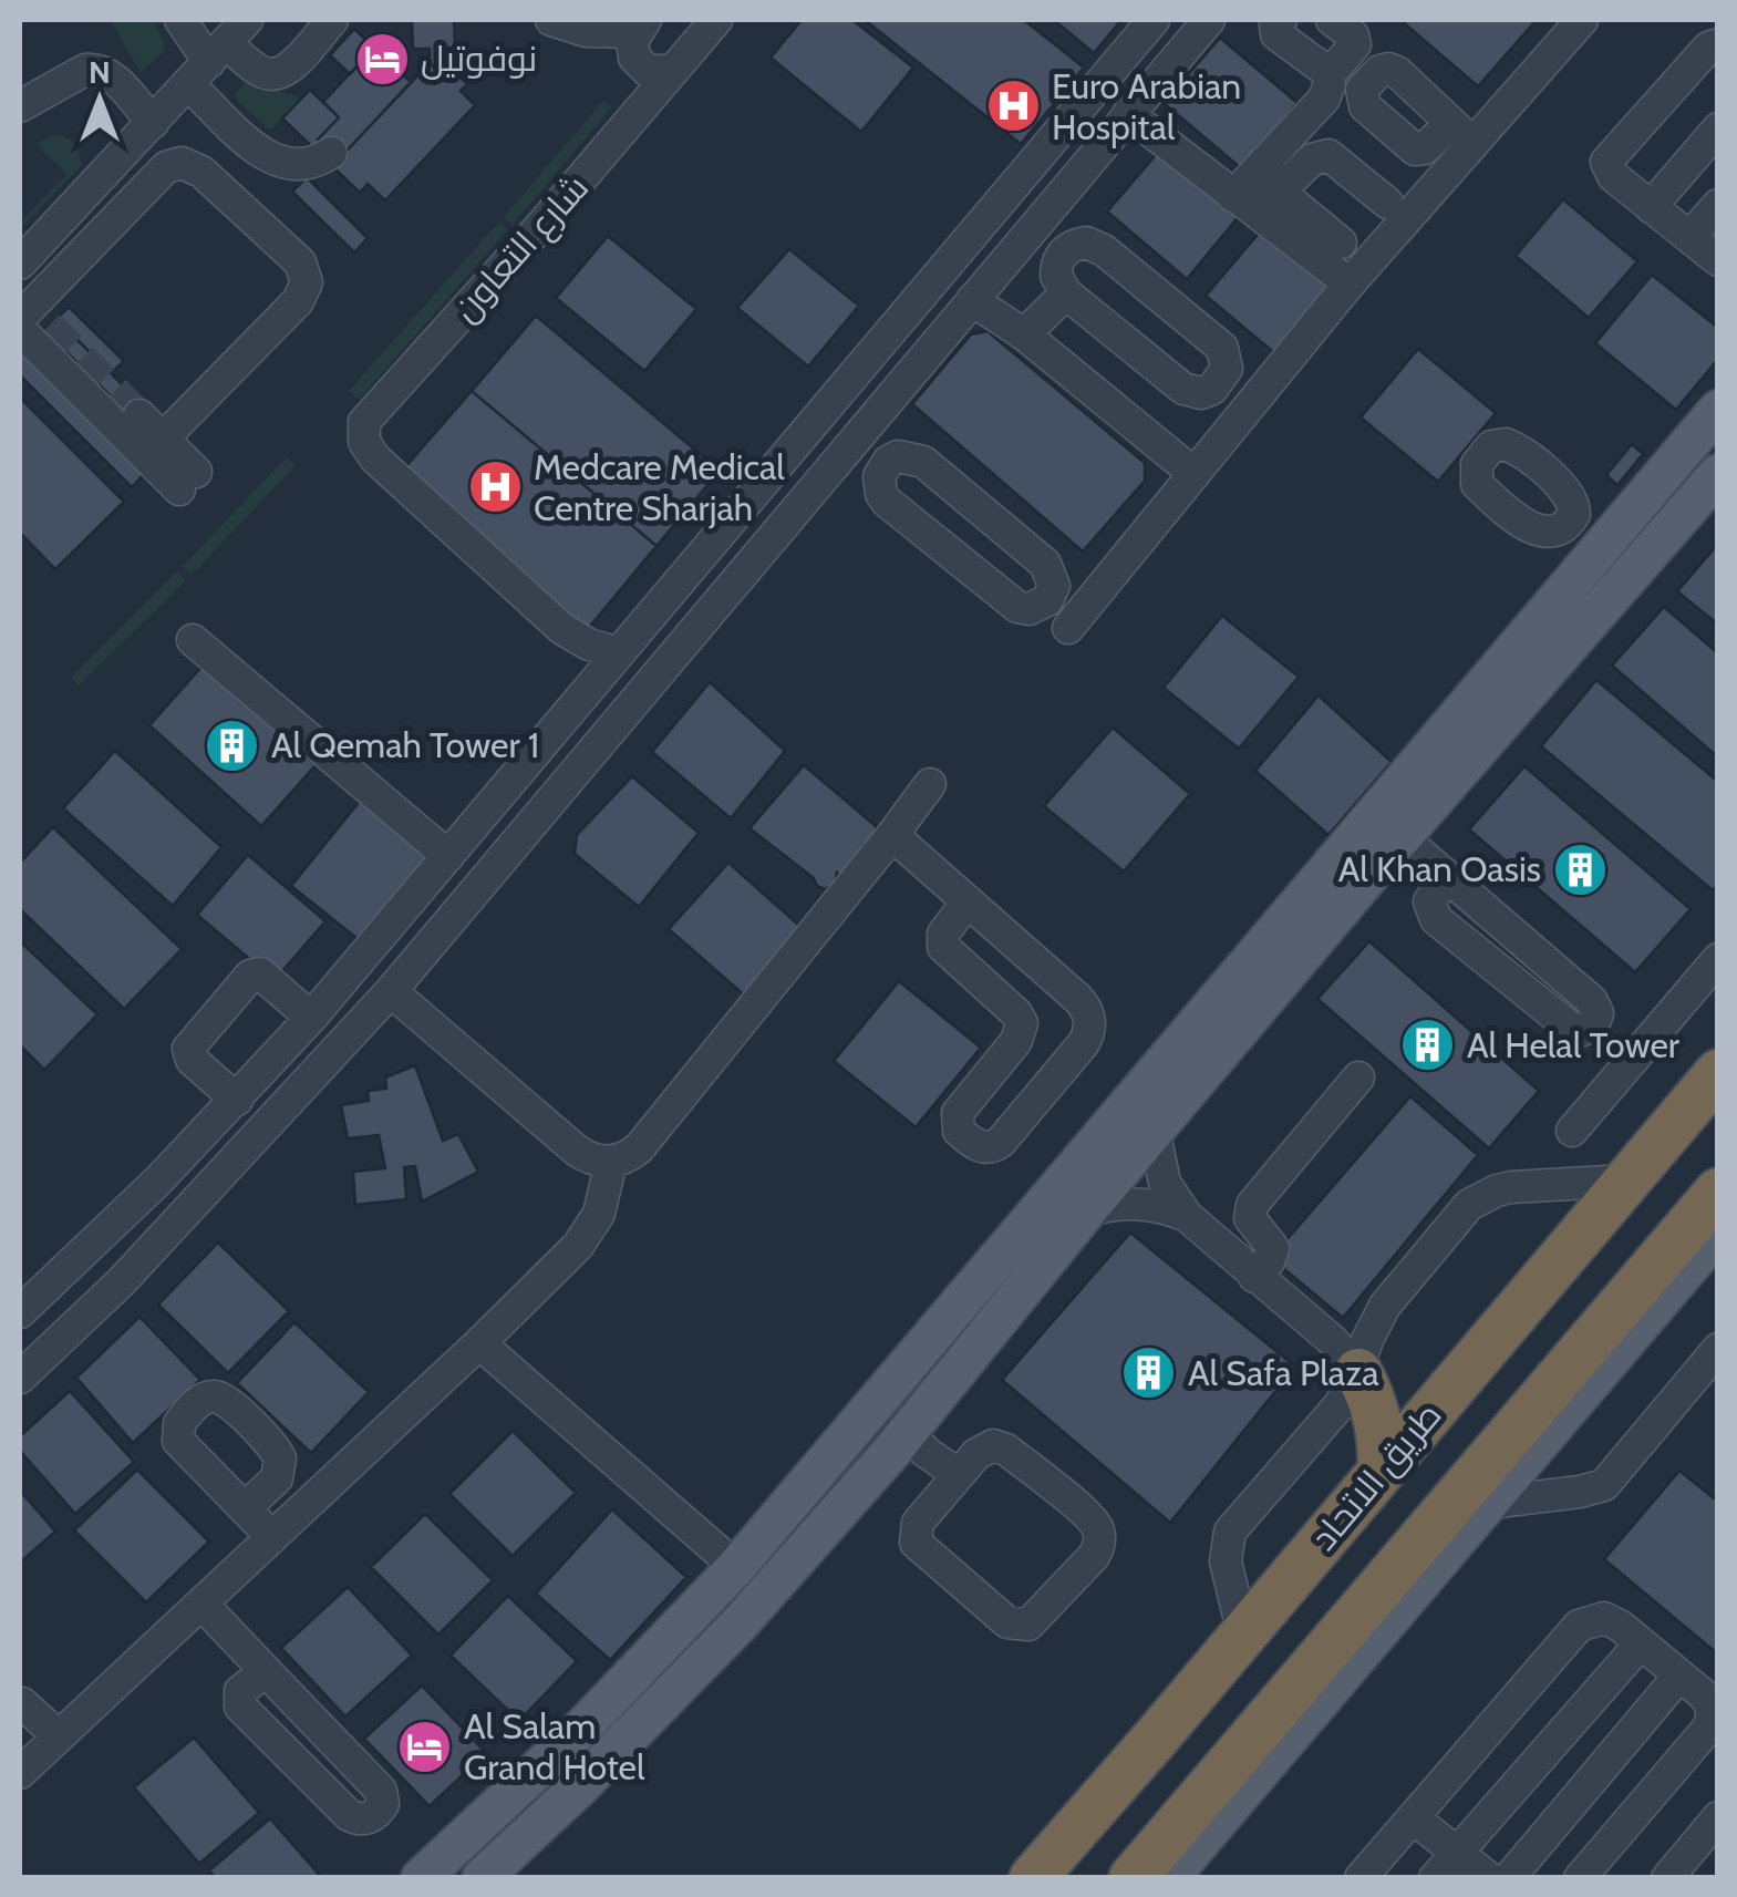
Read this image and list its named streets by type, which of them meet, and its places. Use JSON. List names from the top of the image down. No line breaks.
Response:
{"streets":{"highway":["طريق الاتحاد"],"street":["شارع التعاون"]},"places":{"hotel":["نوفوتيل","Al Salam Grand Hotel"],"hospital":["Euro Arabian Hospital","Medcare Medical Centre Sharjah"],"building":["Al Qemah Tower 1","Al Khan Oasis","Al Helal Tower","Al Safa Plaza"]},"north":"top"}
